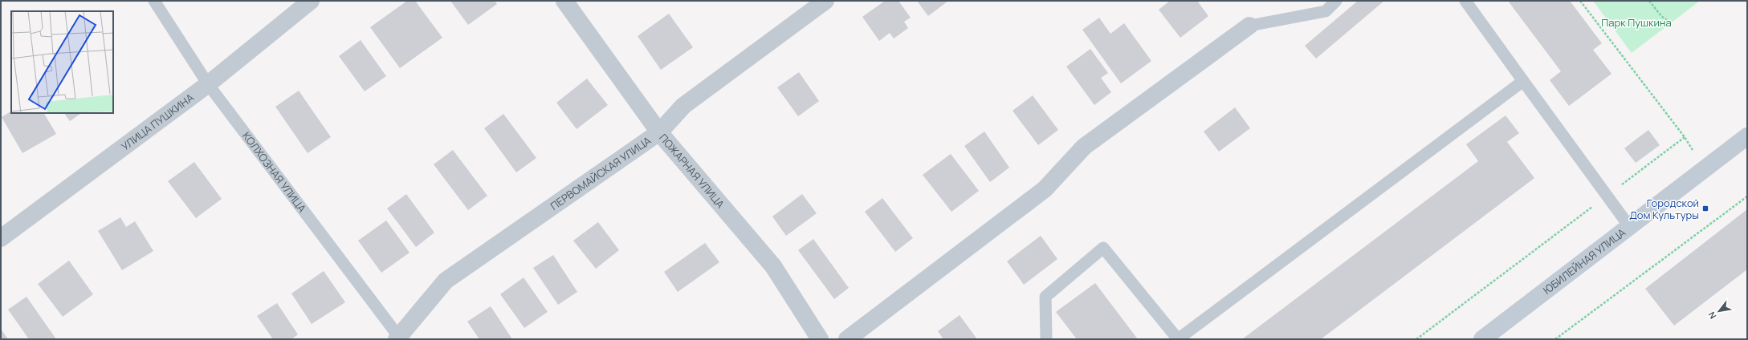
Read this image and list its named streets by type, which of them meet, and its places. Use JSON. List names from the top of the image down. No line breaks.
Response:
{"streets":{"main road":["ЮБИЛЕЙНАЯ УЛИЦА"],"street":["УЛИЦА ПУШКИНА","ПОЖАРНАЯ УЛИЦА","ПЕРВОМАЙСКАЯ УЛИЦА"],"lane":["КОЛХОЗНАЯ УЛИЦА"]},"crossings":[["УЛИЦА ПУШКИНА","КОЛХОЗНАЯ УЛИЦА"],["ПОЖАРНАЯ УЛИЦА","ПЕРВОМАЙСКАЯ УЛИЦА"],["КОЛХОЗНАЯ УЛИЦА","ПЕРВОМАЙСКАЯ УЛИЦА"]],"parks":["Парк Пушкина"],"places":{"transit":["Городской Дом Культуры"]},"north":"bottom left"}
